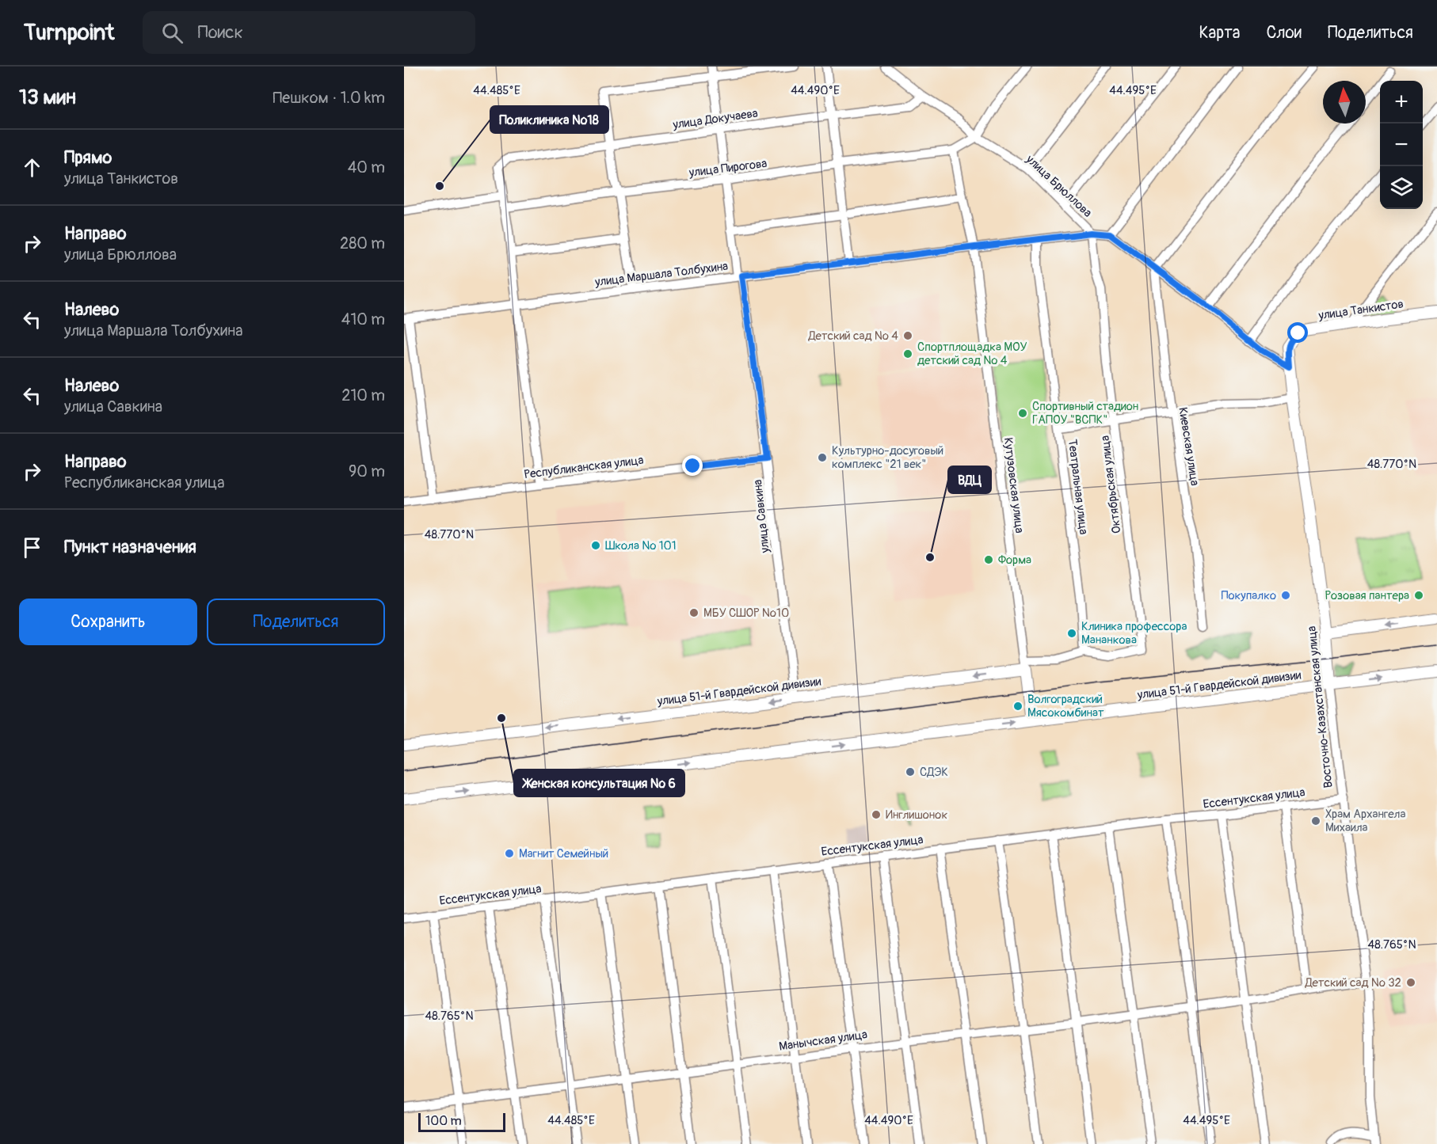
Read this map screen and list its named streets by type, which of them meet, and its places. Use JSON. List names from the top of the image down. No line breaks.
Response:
{"streets":{"main road":["улица Танкистов","улица 51-й Гвардейской дивизии","Восточно-Казахстанская улица"],"street":["улица Докучаева","улица Пирогова","улица Брюллова","улица Маршала Толбухина","Киевская улица","Республиканская улица","Октябрьская улица","Кутузовская улица","Театральная улица","улица Савкина","Ессентукская улица","Манычская улица"]},"crossings":[["улица Докучаева","улица Брюллова"],["улица Докучаева","улица Савкина"],["улица Пирогова","Кутузовская улица"],["улица Пирогова","улица Савкина"],["улица Брюллова","улица Маршала Толбухина"],["улица Брюллова","Октябрьская улица"],["улица Маршала Толбухина","Октябрьская улица"],["улица Маршала Толбухина","Кутузовская улица"],["улица Маршала Толбухина","Театральная улица"],["улица Маршала Толбухина","улица Савкина"],["улица Танкистов","Восточно-Казахстанская улица"],["Республиканская улица","улица Савкина"],["Октябрьская улица","Театральная улица"],["Кутузовская улица","улица 51-й Гвардейской дивизии"],["улица Савкина","улица 51-й Гвардейской дивизии"],["улица 51-й Гвардейской дивизии","Восточно-Казахстанская улица"],["Восточно-Казахстанская улица","Ессентукская улица"]],"places":["Поликлиника №18","Детский сад № 4","Спортплощадка МОУ детский сад № 4","Спортивный стадион ГАПОУ \"ВСПК\"","Культурно-досуговый комплекс \"21 век\"","Школа № 101","ВДЦ","Форма","Покупалко","Розовая пантера","МБУ СШОР №10","Клиника профессора Мананкова","Волгоградский Мясокомбинат","Женская консультация № 6","СДЭК","Инглишонок","Храм Архангела Михаила","Магнит Семейный","Детский сад № 32"],"scale_bar":"100 m","north":"top","page":{"header":"Turnpoint","search":"Поиск","nav":["Карта","Слои","Поделиться"],"heading":["13 мин","Пешком · 1.0 km"],"map_buttons":["+","−"],"list":[["Прямо","улица Танкистов","40 m"],["Направо","улица Брюллова","280 m"],["Налево","улица Маршала Толбухина","410 m"],["Налево","улица Савкина","210 m"],["Направо","Республиканская улица","90 m"],"Пункт назначения"],"buttons":["Сохранить","Поделиться"],"scale":"100 m"},"coordinates":["44.485°E","44.490°E","44.495°E","48.770°N","48.765°N"]}
